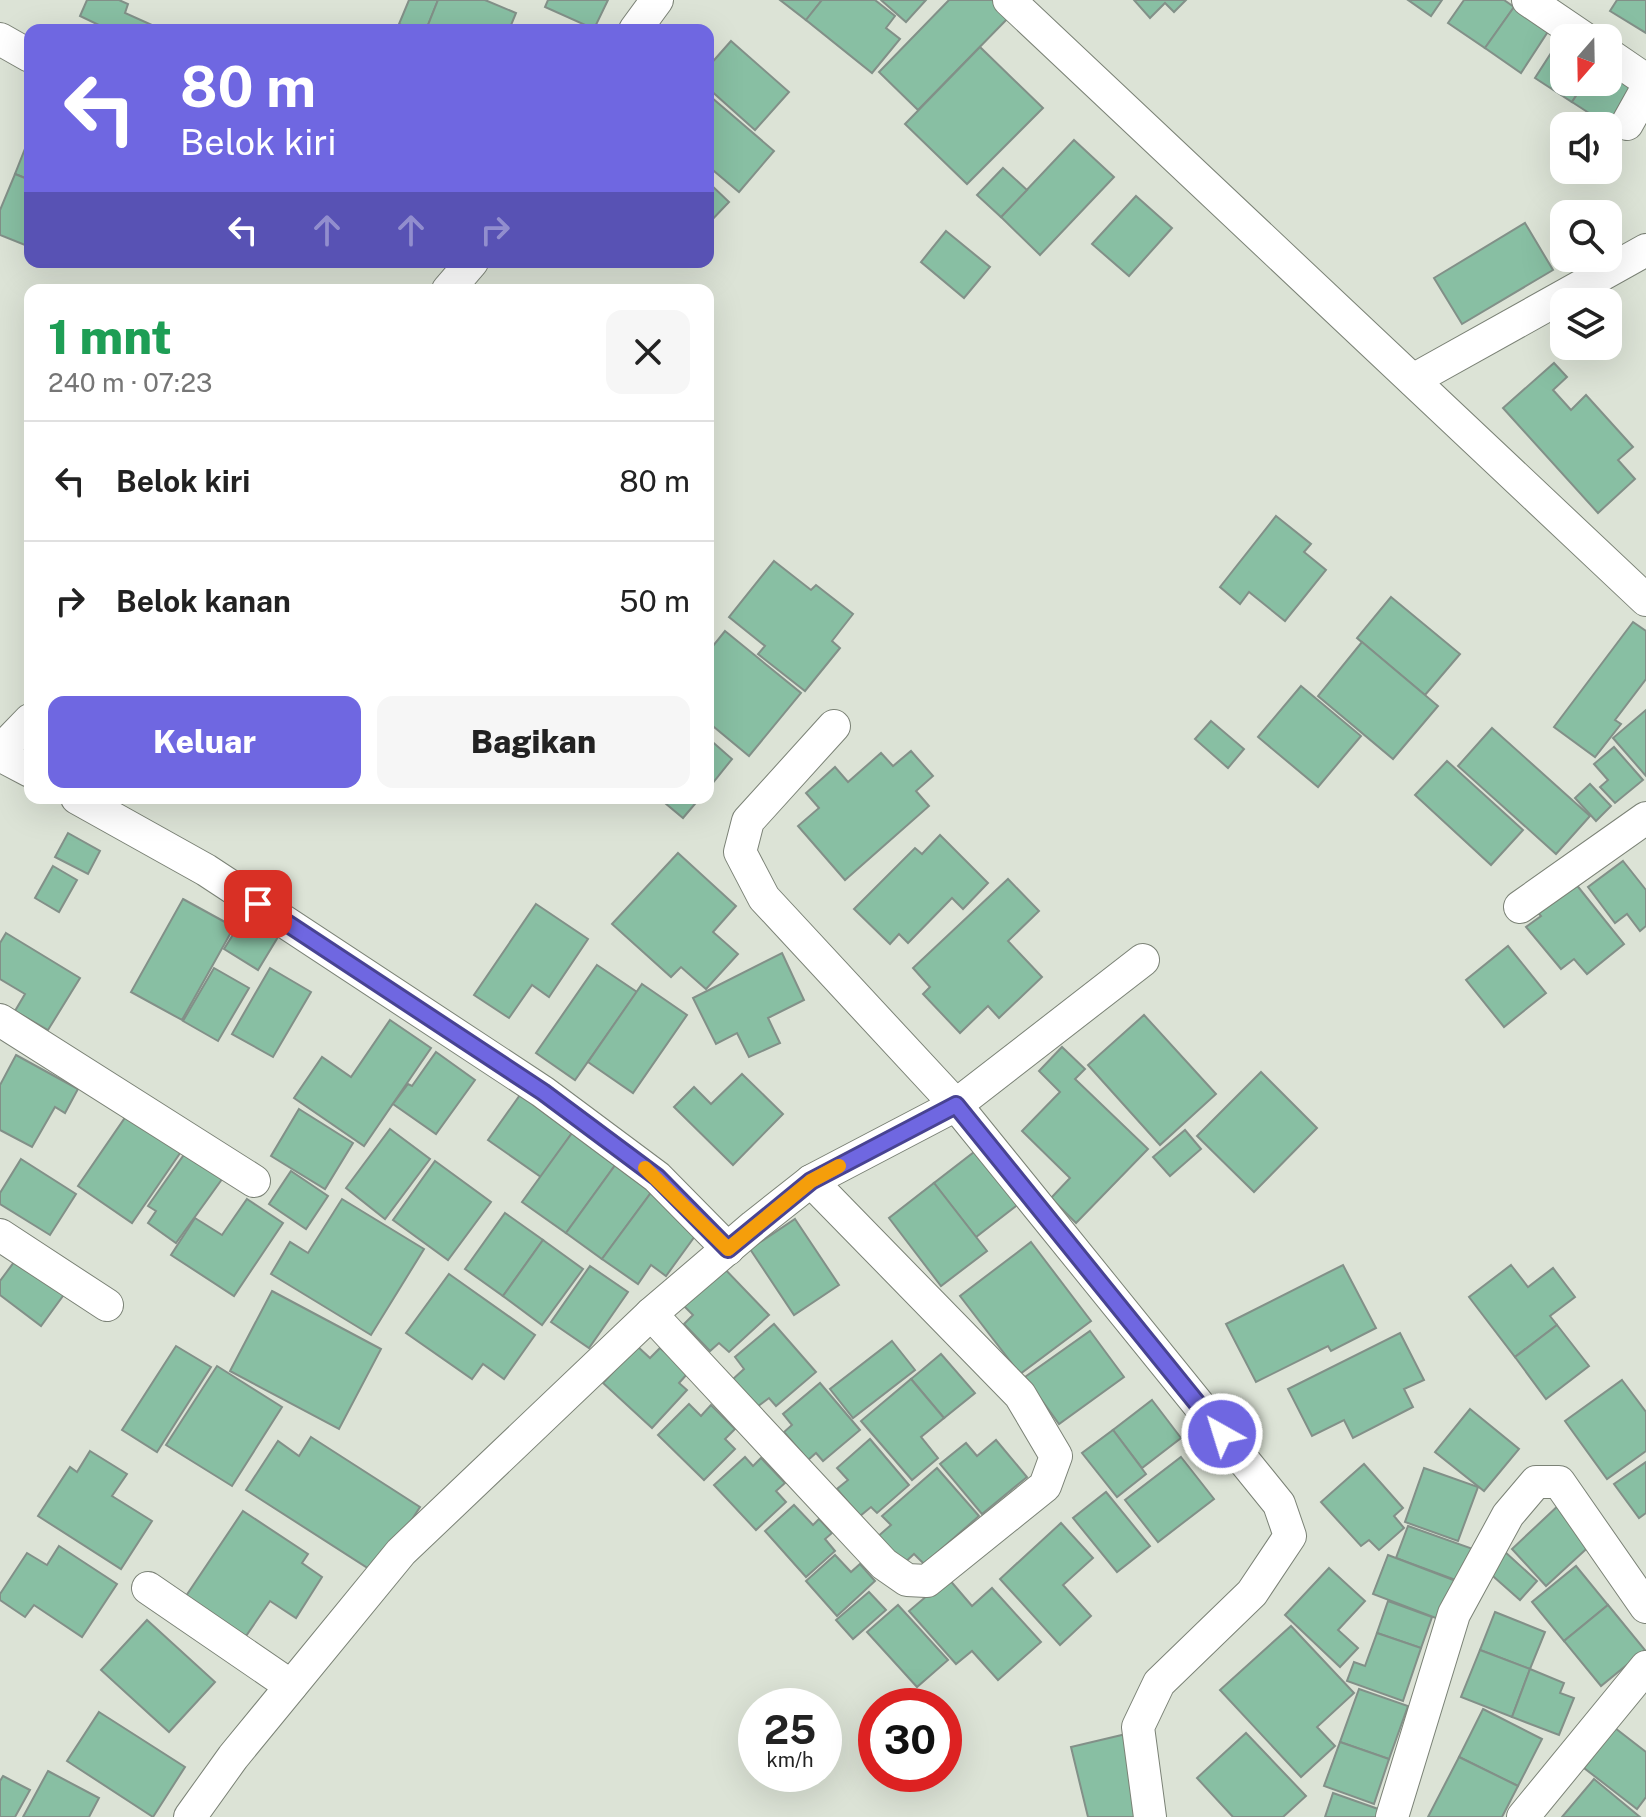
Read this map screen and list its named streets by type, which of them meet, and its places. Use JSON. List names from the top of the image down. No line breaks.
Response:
{"north":"bottom","page":{"turn":["80 m","Belok kiri"],"heading":["1 mnt","240 m · 07:23"],"list":[{"name":"Belok kiri","value":"80 m"},{"name":"Belok kanan","value":"50 m"}],"buttons":["Keluar","Bagikan"],"speed":"25 km/h","limit":"30"}}
